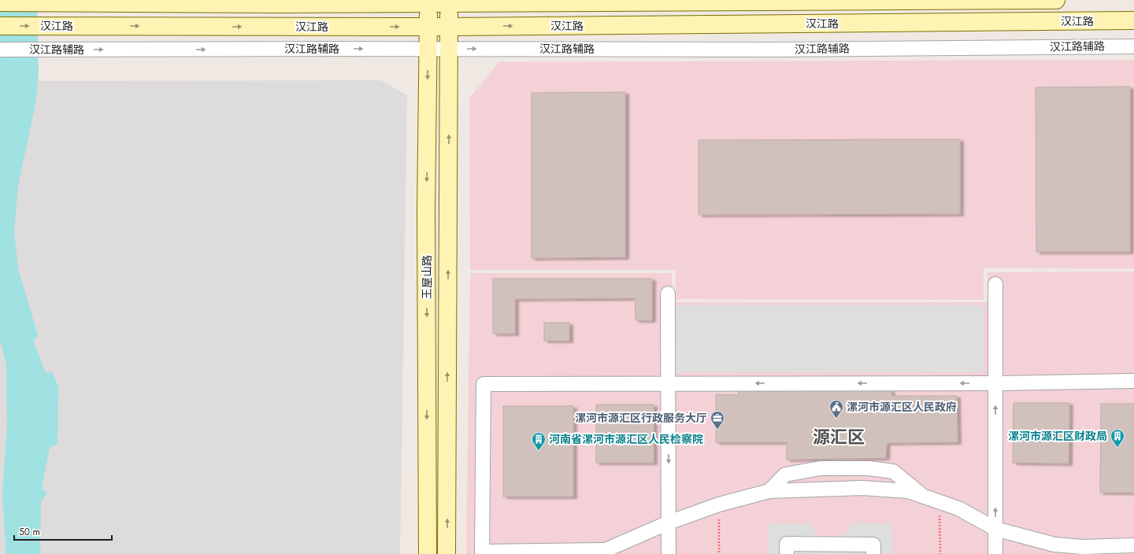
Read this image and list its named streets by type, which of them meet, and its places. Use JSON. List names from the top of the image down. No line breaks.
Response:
{"streets":{"street":["汉江路","汉江路辅路","王屋山路"]},"crossings":[["汉江路","王屋山路"],["汉江路辅路","王屋山路"]],"one_way":["汉江路辅路"],"districts":["源汇区"],"places":{"public building":["漯河市源汇区人民政府"],"office":["漯河市源汇区行政服务大厅"],"building":["漯河市源汇区财政局","河南省漯河市源汇区人民检察院"]},"scale_bar":"50 m"}
